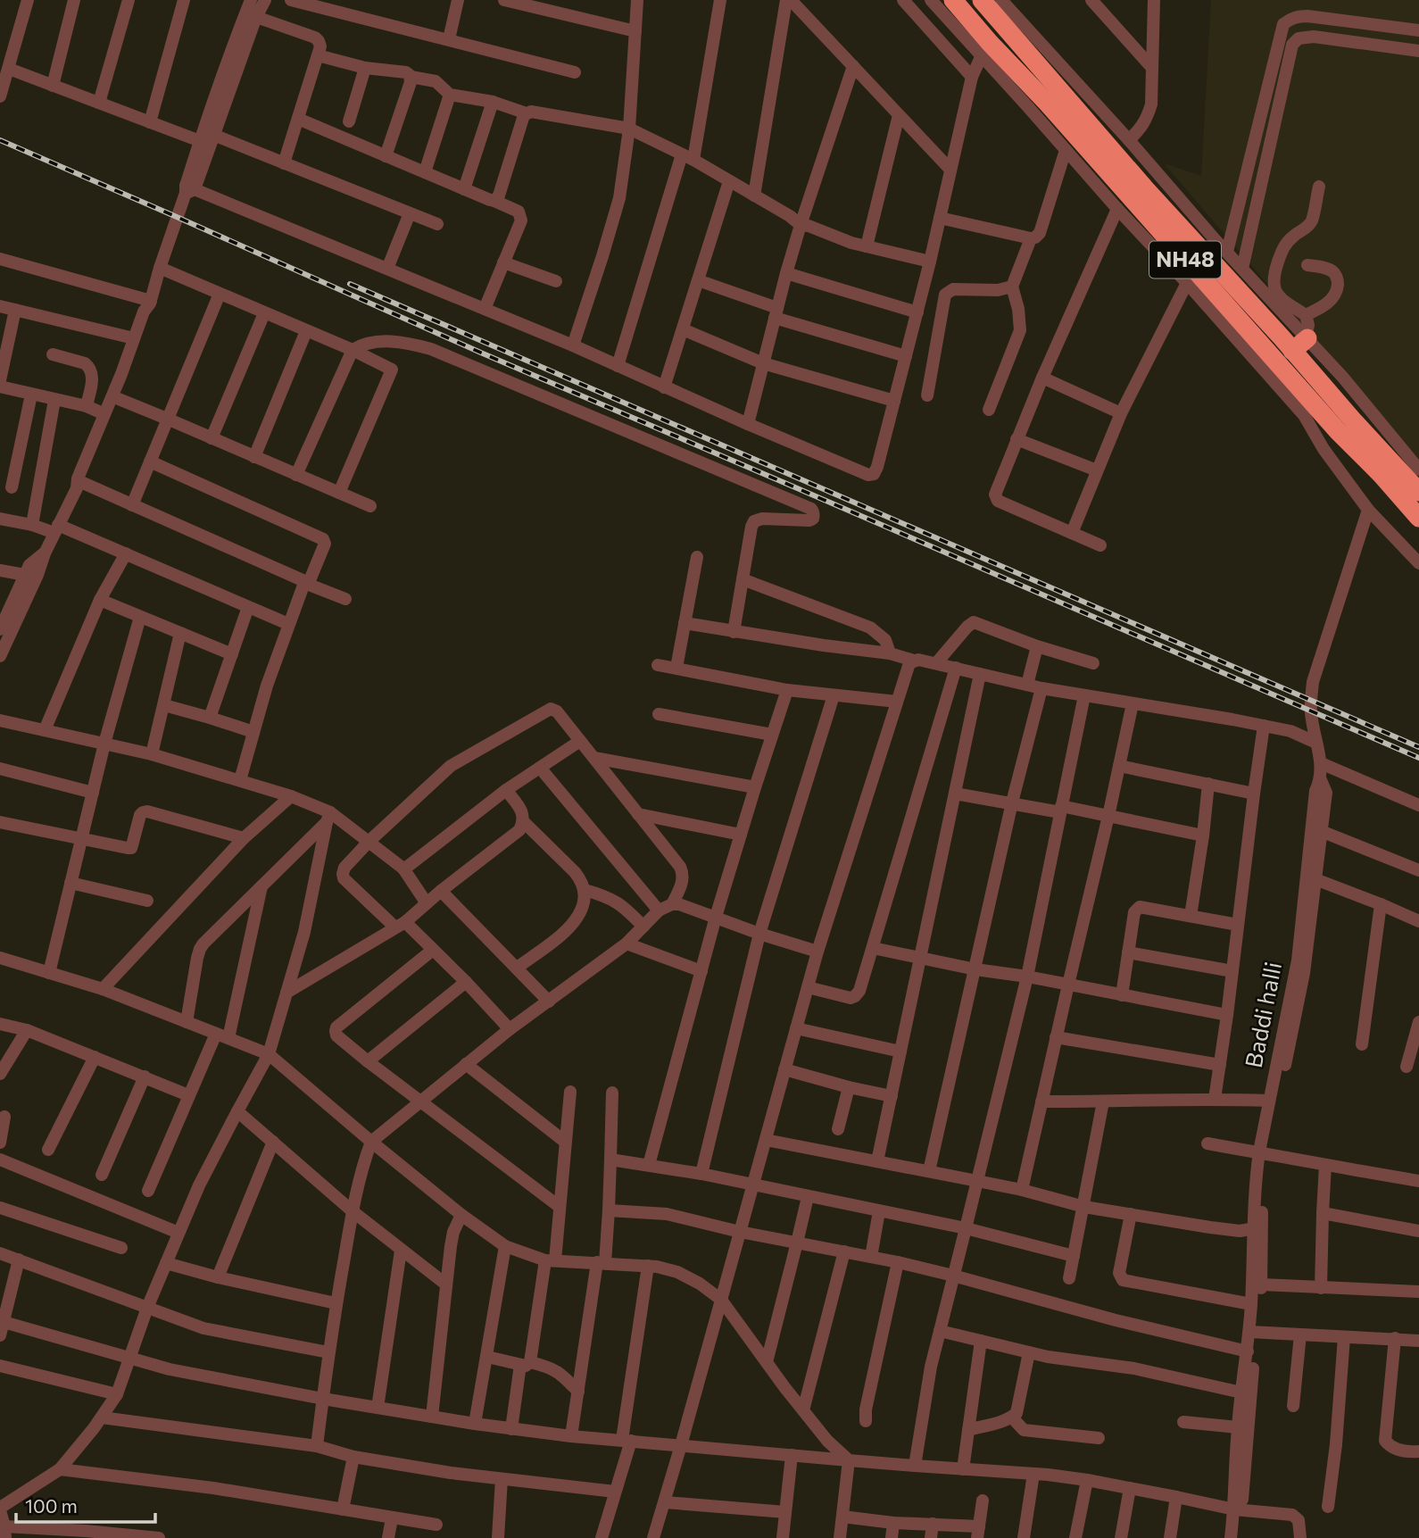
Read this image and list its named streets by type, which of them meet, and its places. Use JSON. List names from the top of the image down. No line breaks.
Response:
{"streets":{"highway":["NH48"],"street":["Baddi halli"]},"scale_bar":"100 m"}
